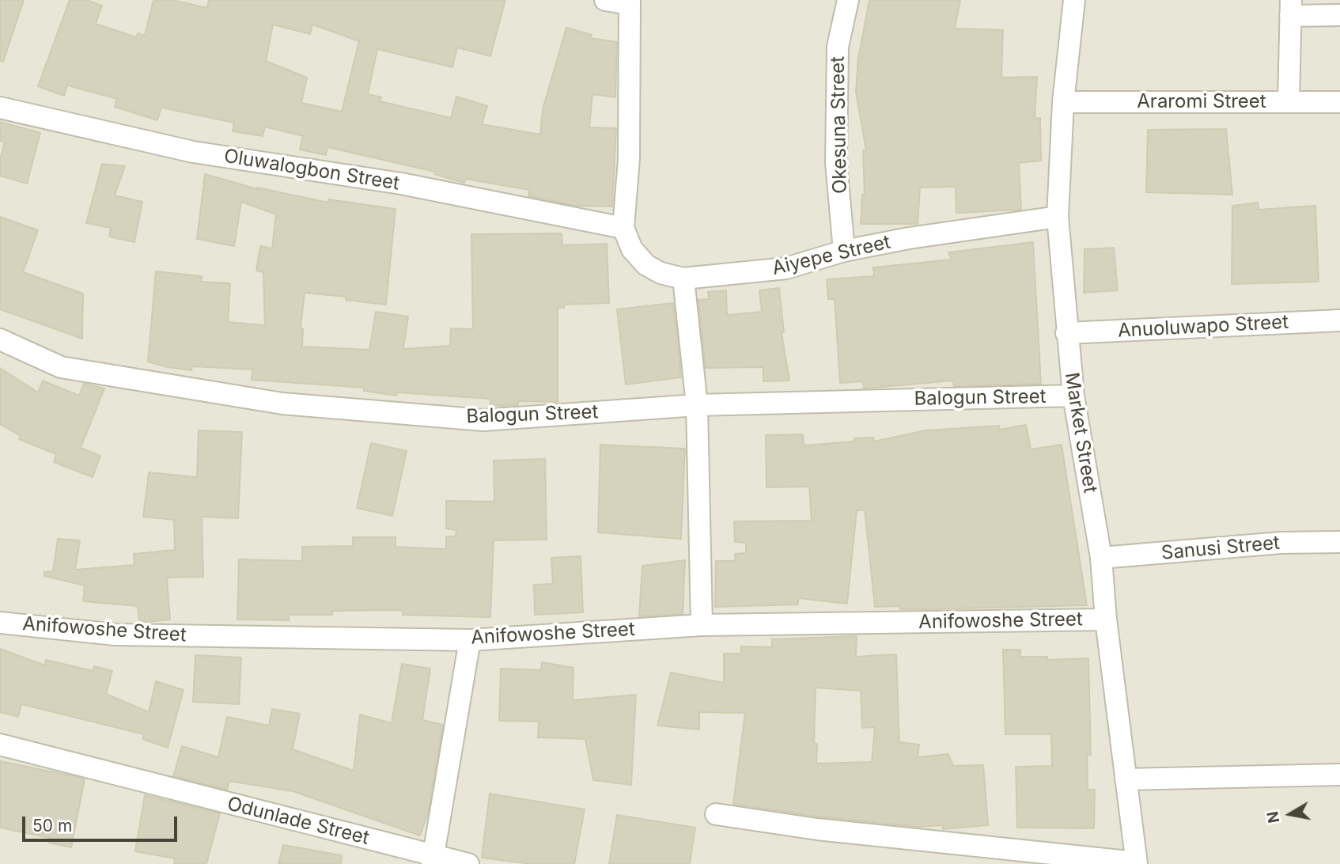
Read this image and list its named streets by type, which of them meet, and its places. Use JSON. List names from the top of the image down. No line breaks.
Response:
{"streets":{"street":["Araromi Street","Okesuna Street","Oluwalogbon Street","Aiyepe Street","Anuoluwapo Street","Balogun Street","Market Street","Sanusi Street","Anifowoshe Street","Odunlade Street"]},"crossings":[["Araromi Street","Market Street"],["Okesuna Street","Aiyepe Street"],["Oluwalogbon Street","Aiyepe Street"],["Aiyepe Street","Market Street"],["Anuoluwapo Street","Market Street"],["Balogun Street","Market Street"],["Market Street","Sanusi Street"],["Market Street","Anifowoshe Street"]],"scale_bar":"50 m","north":"left"}
